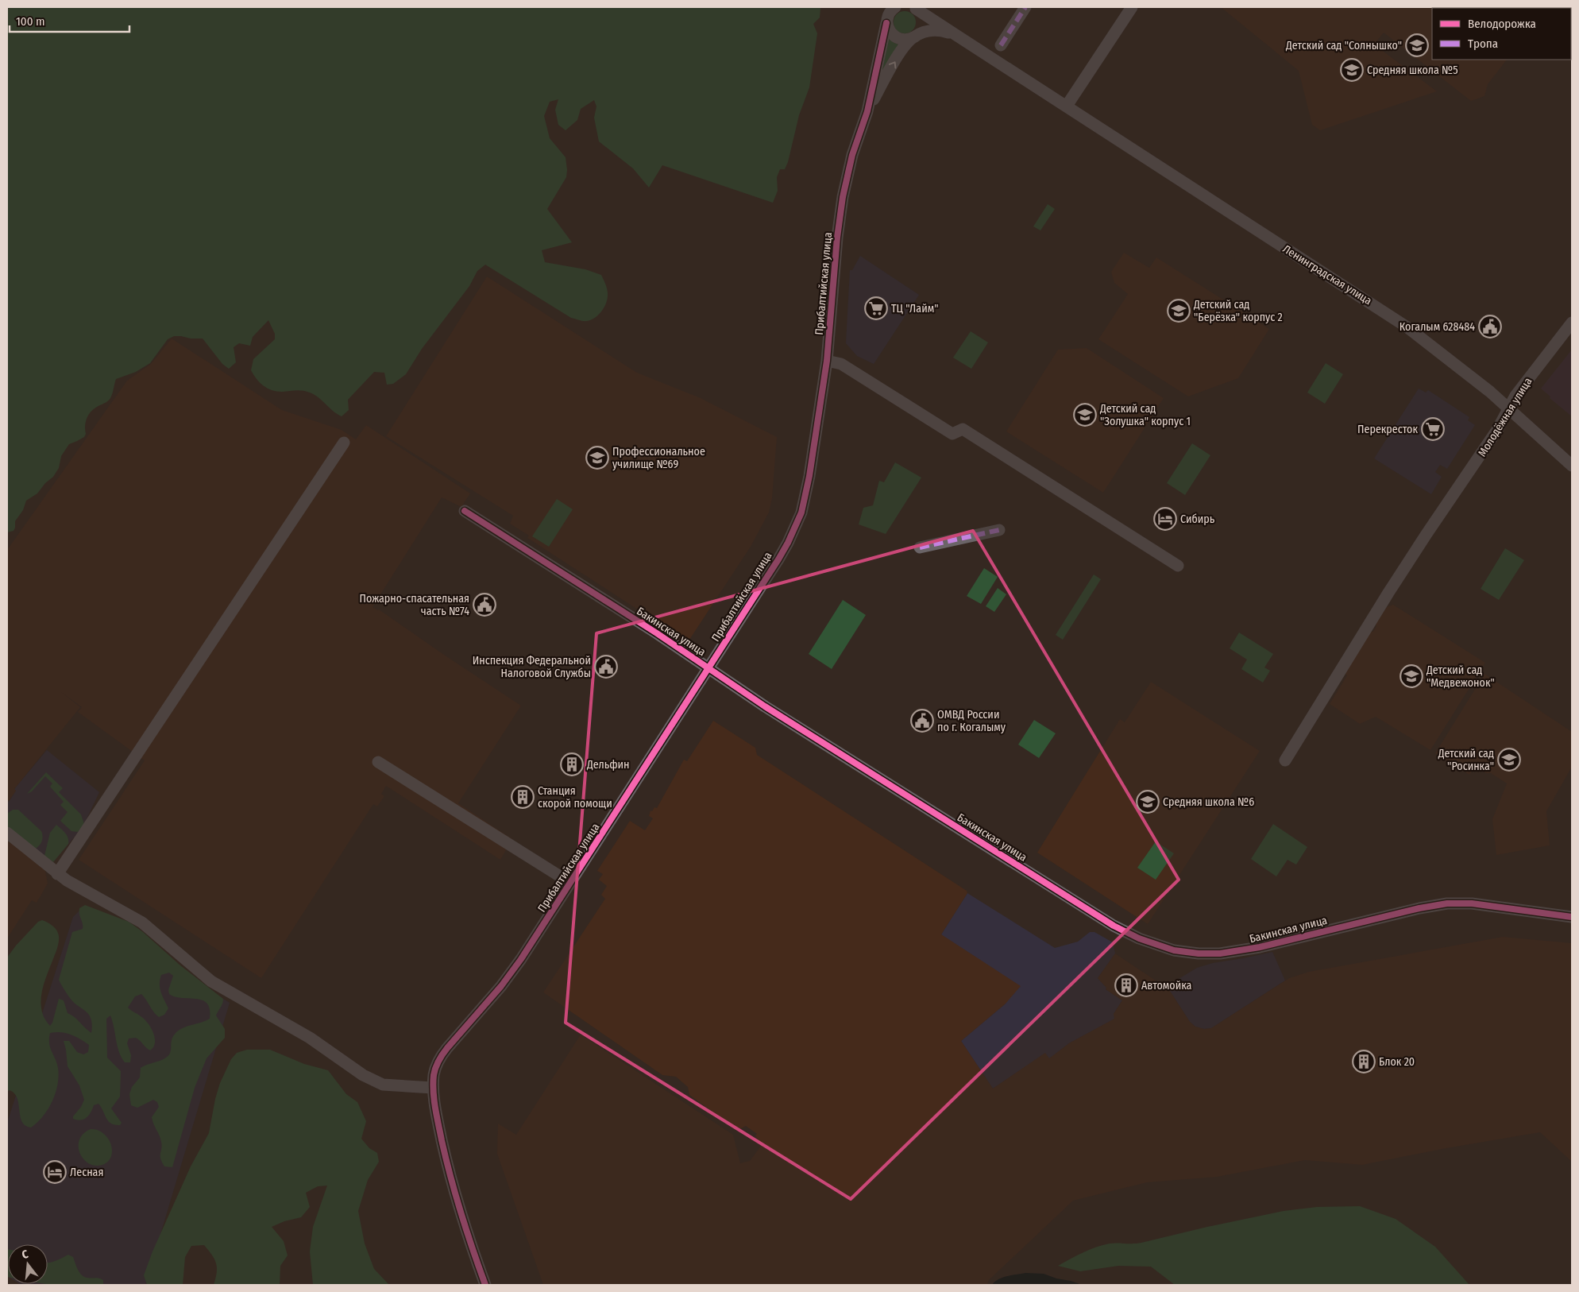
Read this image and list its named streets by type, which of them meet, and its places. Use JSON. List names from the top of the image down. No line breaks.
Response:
{"streets":{"street":["Ленинградская улица","Прибалтийская улица","Молодёжная улица","Бакинская улица"]},"crossings":[["Ленинградская улица","Прибалтийская улица"],["Ленинградская улица","Молодёжная улица"],["Прибалтийская улица","Бакинская улица"]],"places":{"school or university":["Детский сад \"Солнышко\"","Средняя школа №5","Детский сад \"Берёзка\" корпус 2","Детский сад \"Золушка\" корпус 1","Профессиональное училище №69","Детский сад \"Медвежонок\"","Детский сад \"Росинка\"","Средняя школа №6"],"supermarket":["ТЦ \"Лайм\"","Перекресток"],"public building":["Когалым 628484","Пожарно-спасательная часть №74","Инспекция Федеральной Налоговой Службы","ОМВД России по г. Когалыму"],"hotel":["Сибирь","Лесная"],"building":["Дельфин","Станция скорой помощи","Автомойка","Блок 20"]},"legend":["Велодорожка","Тропа"],"scale_bar":"100 m","north":"top"}
